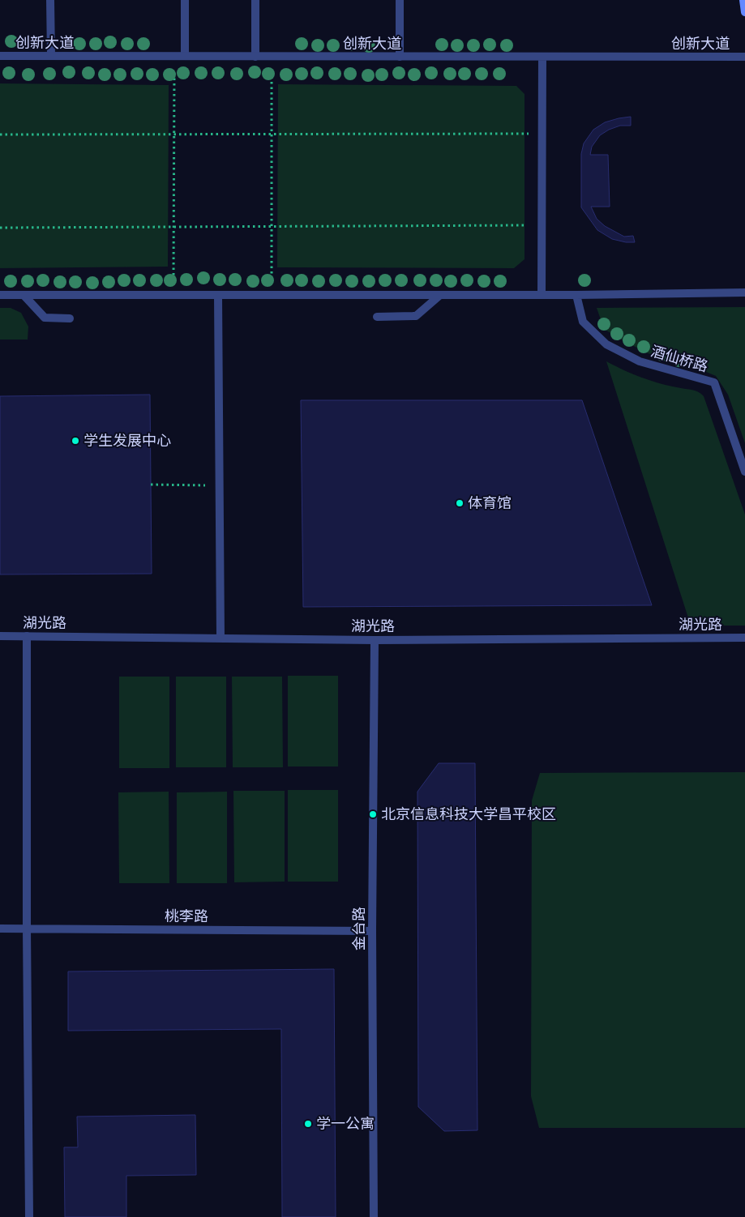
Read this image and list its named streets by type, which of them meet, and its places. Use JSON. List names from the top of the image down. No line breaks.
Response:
{"streets":{"street":["创新大道","酒仙桥路","湖光路","桃李路","金台路"]},"crossings":[["湖光路","金台路"],["桃李路","金台路"]],"places":["学生发展中心","体育馆","北京信息科技大学昌平校区","学一公寓"]}
